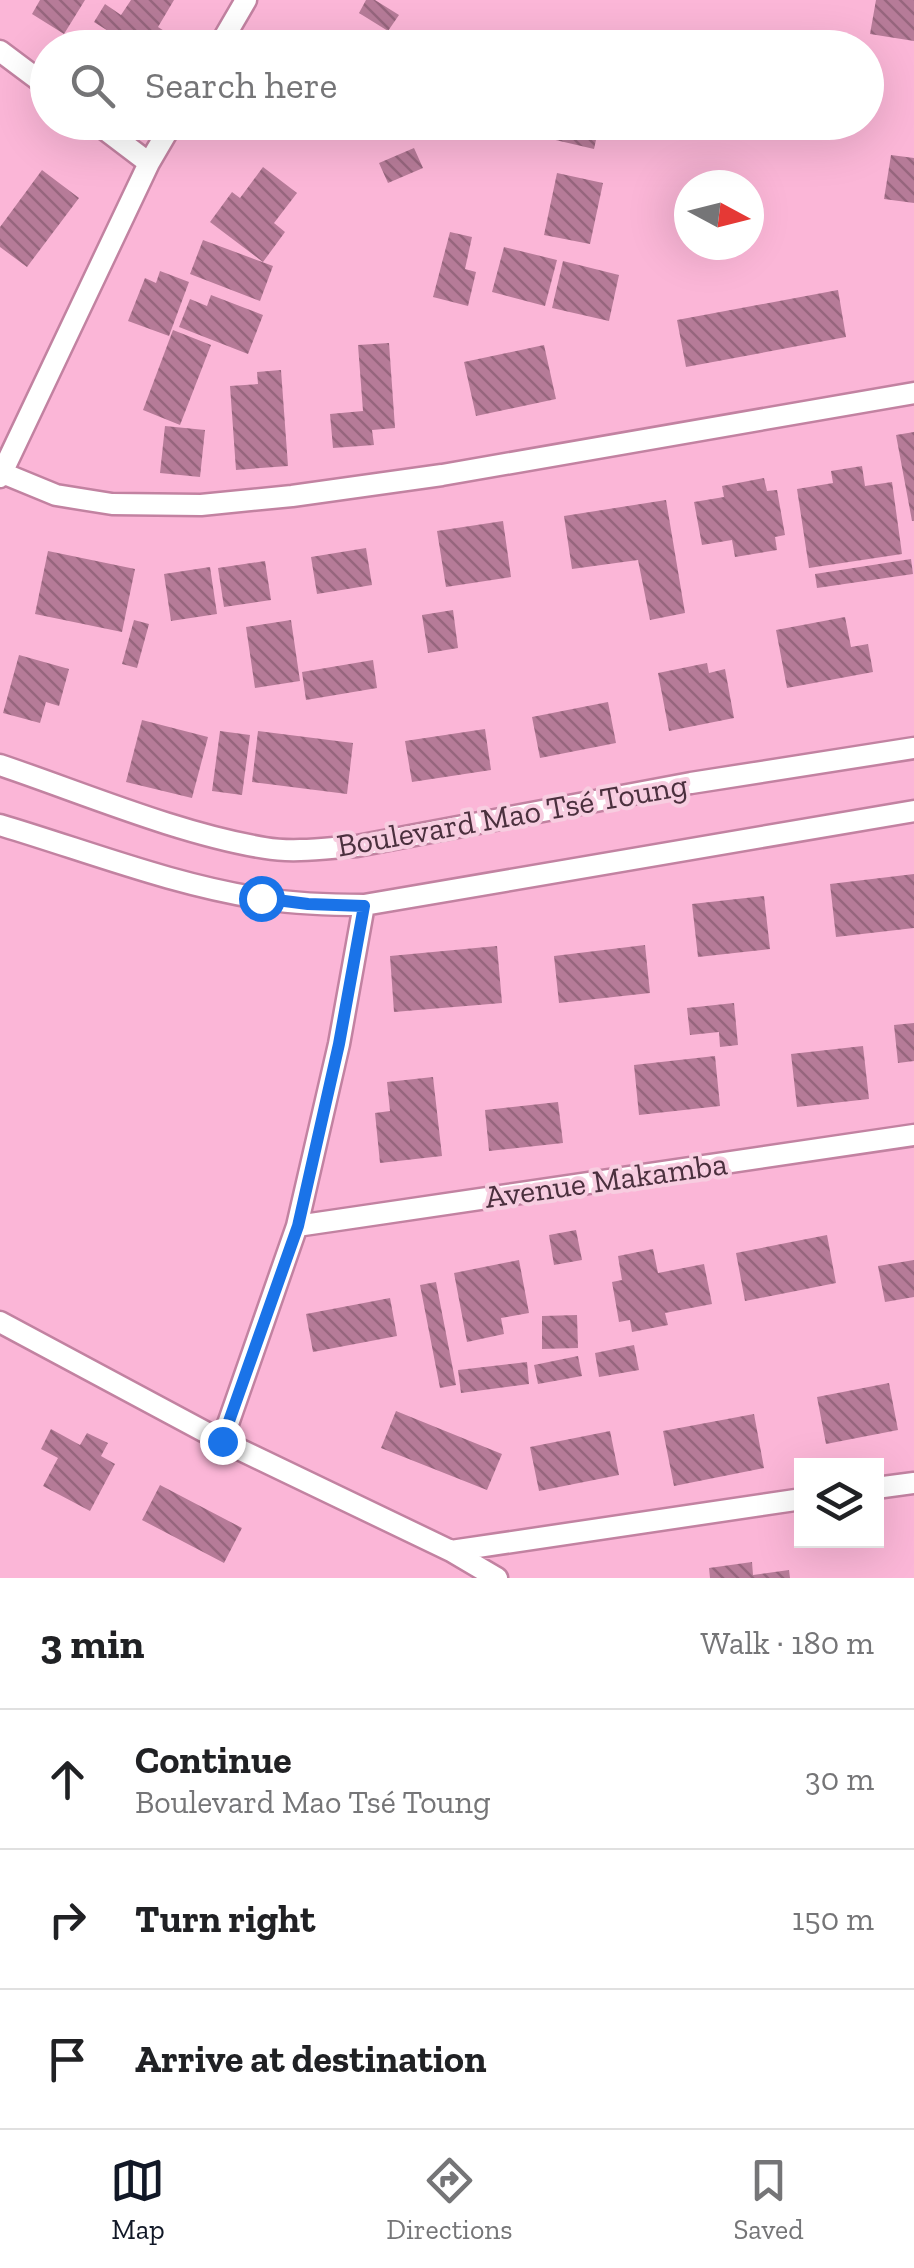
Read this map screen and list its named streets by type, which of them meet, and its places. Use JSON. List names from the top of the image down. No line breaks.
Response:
{"streets":{"street":["Boulevard Mao Tsé Toung","Avenue Makamba"]},"north":"right","page":{"search":"Search here","heading":["3 min","Walk · 180 m"],"list":[["Continue","Boulevard Mao Tsé Toung","30 m"],["Turn right","150 m"],"Arrive at destination"],"nav":["Map","Directions","Saved"]}}
